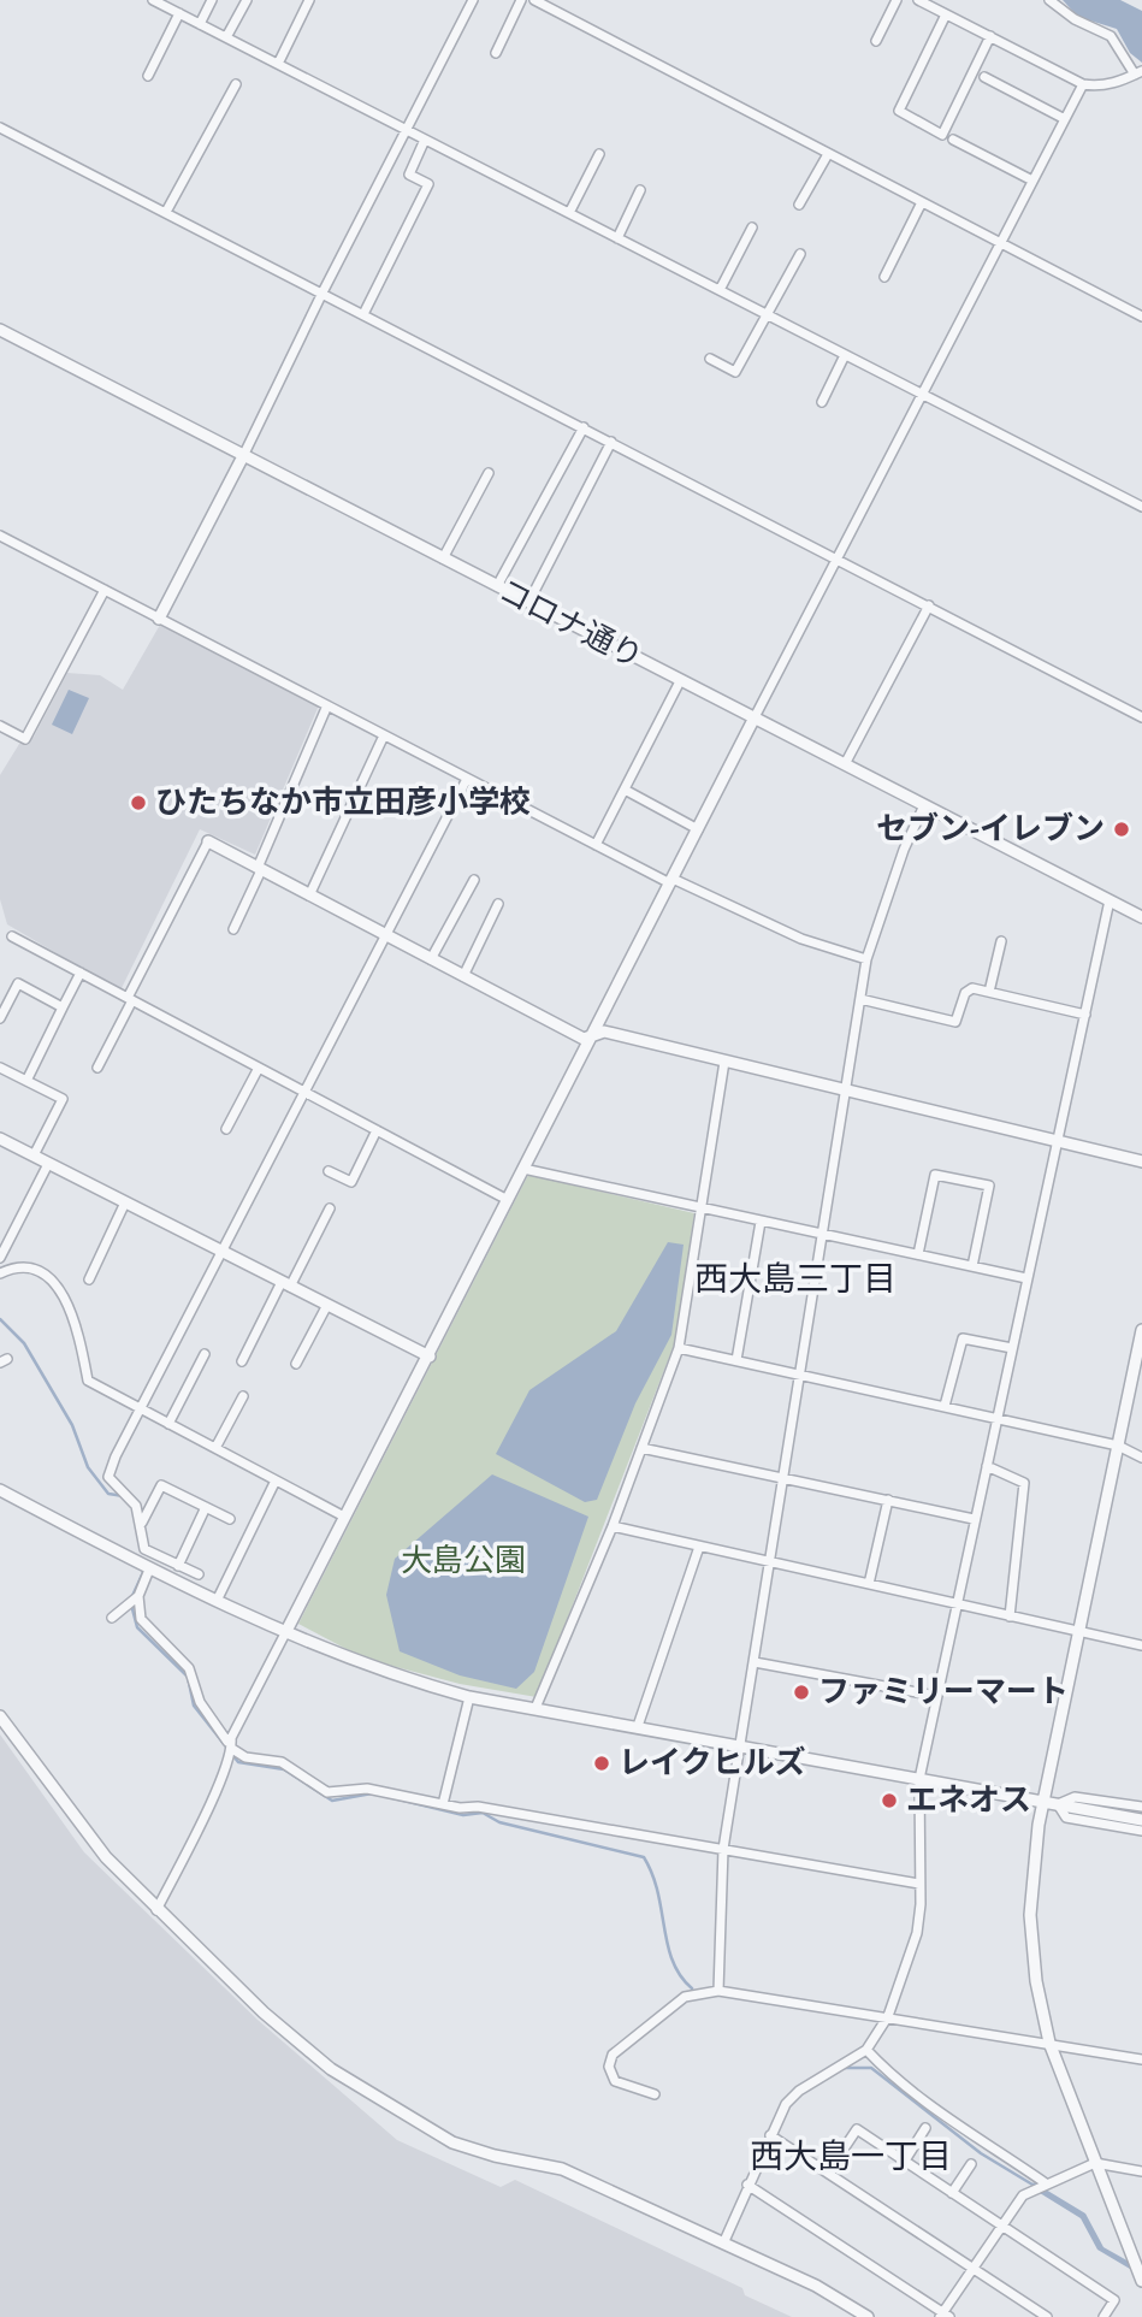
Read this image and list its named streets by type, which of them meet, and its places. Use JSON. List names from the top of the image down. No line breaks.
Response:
{"streets":{"street":["コロナ通り"]},"districts":["西大島三丁目","西大島一丁目"],"parks":["大島公園"],"places":["ひたちなか市立田彦小学校","セブン-イレブン","ファミリーマート","レイクヒルズ","エネオス"]}
